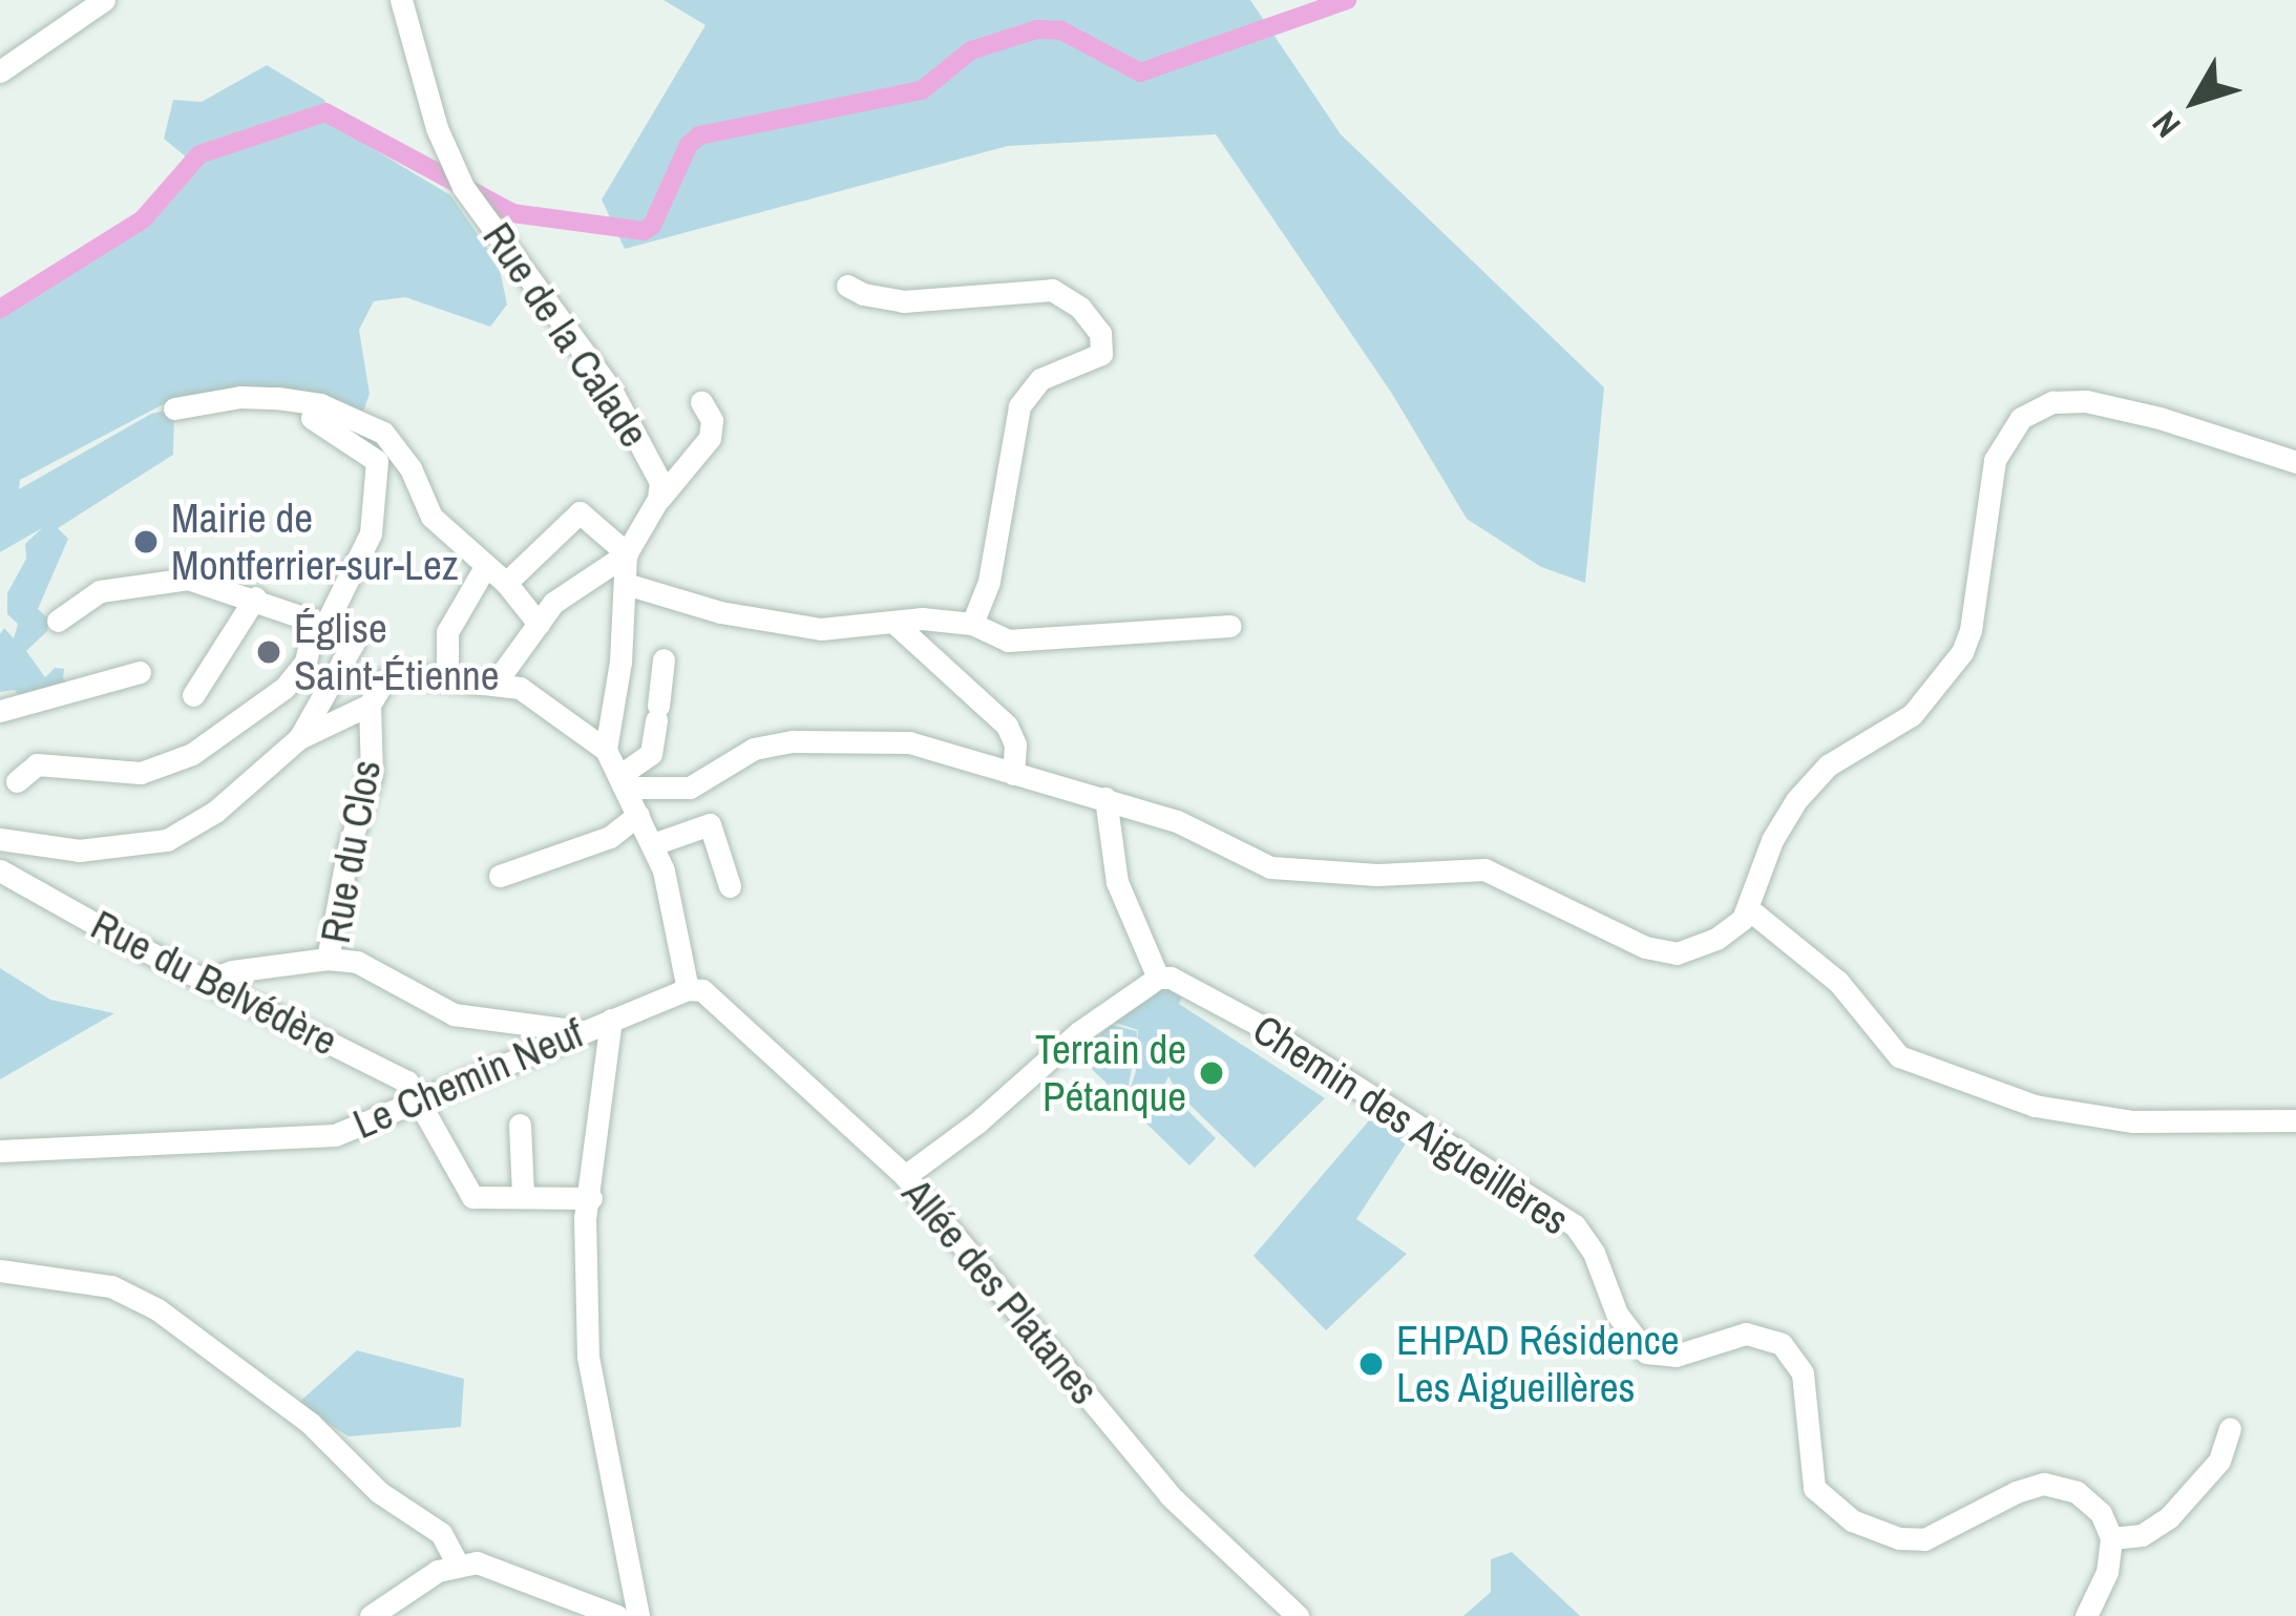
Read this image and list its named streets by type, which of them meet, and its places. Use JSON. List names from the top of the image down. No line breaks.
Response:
{"streets":{"street":["Rue de la Calade","Rue du Clos","Rue du Belvédère","Le Chemin Neuf","Chemin des Aigueillères","Allée des Platanes"]},"crossings":[["Rue du Clos","Le Chemin Neuf"],["Rue du Belvédère","Le Chemin Neuf"],["Le Chemin Neuf","Allée des Platanes"]],"places":["Mairie de Montferrier-sur-Lez","Église Saint-Étienne","Terrain de Pétanque","EHPAD Résidence Les Aigueillères"],"north":"bottom left"}
